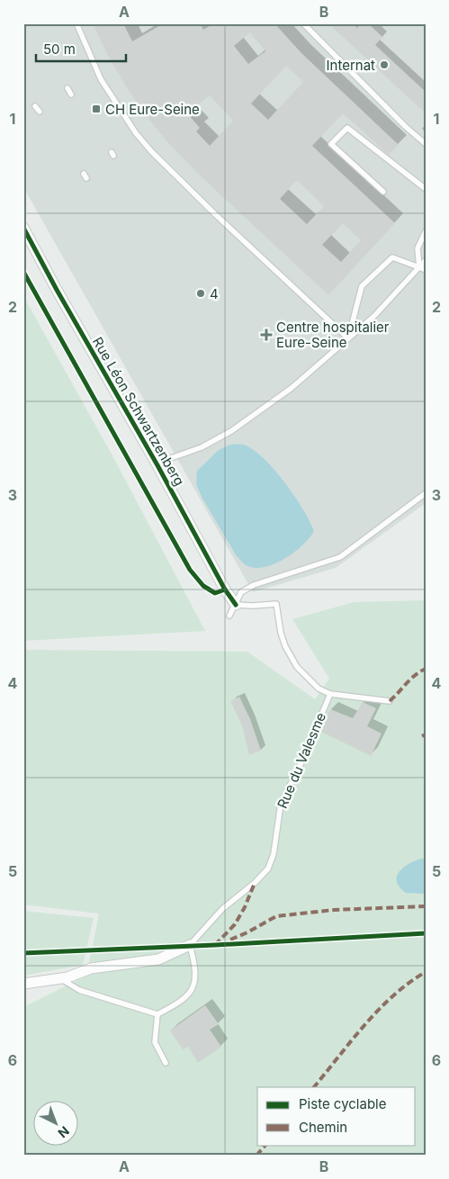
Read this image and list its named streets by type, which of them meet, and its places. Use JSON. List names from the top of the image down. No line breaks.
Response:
{"streets":{"street":["Rue Léon Schwartzenberg","Rue du Valesme"]},"places":{"other":["Internat","4"],"transit":["CH Eure-Seine"],"health":["Centre hospitalier Eure-Seine"]},"legend":["Piste cyclable","Chemin"],"scale_bar":"50 m","north":"bottom right","grid":{"columns":["A","B"],"rows":["1","2","3","4","5","6"]}}
